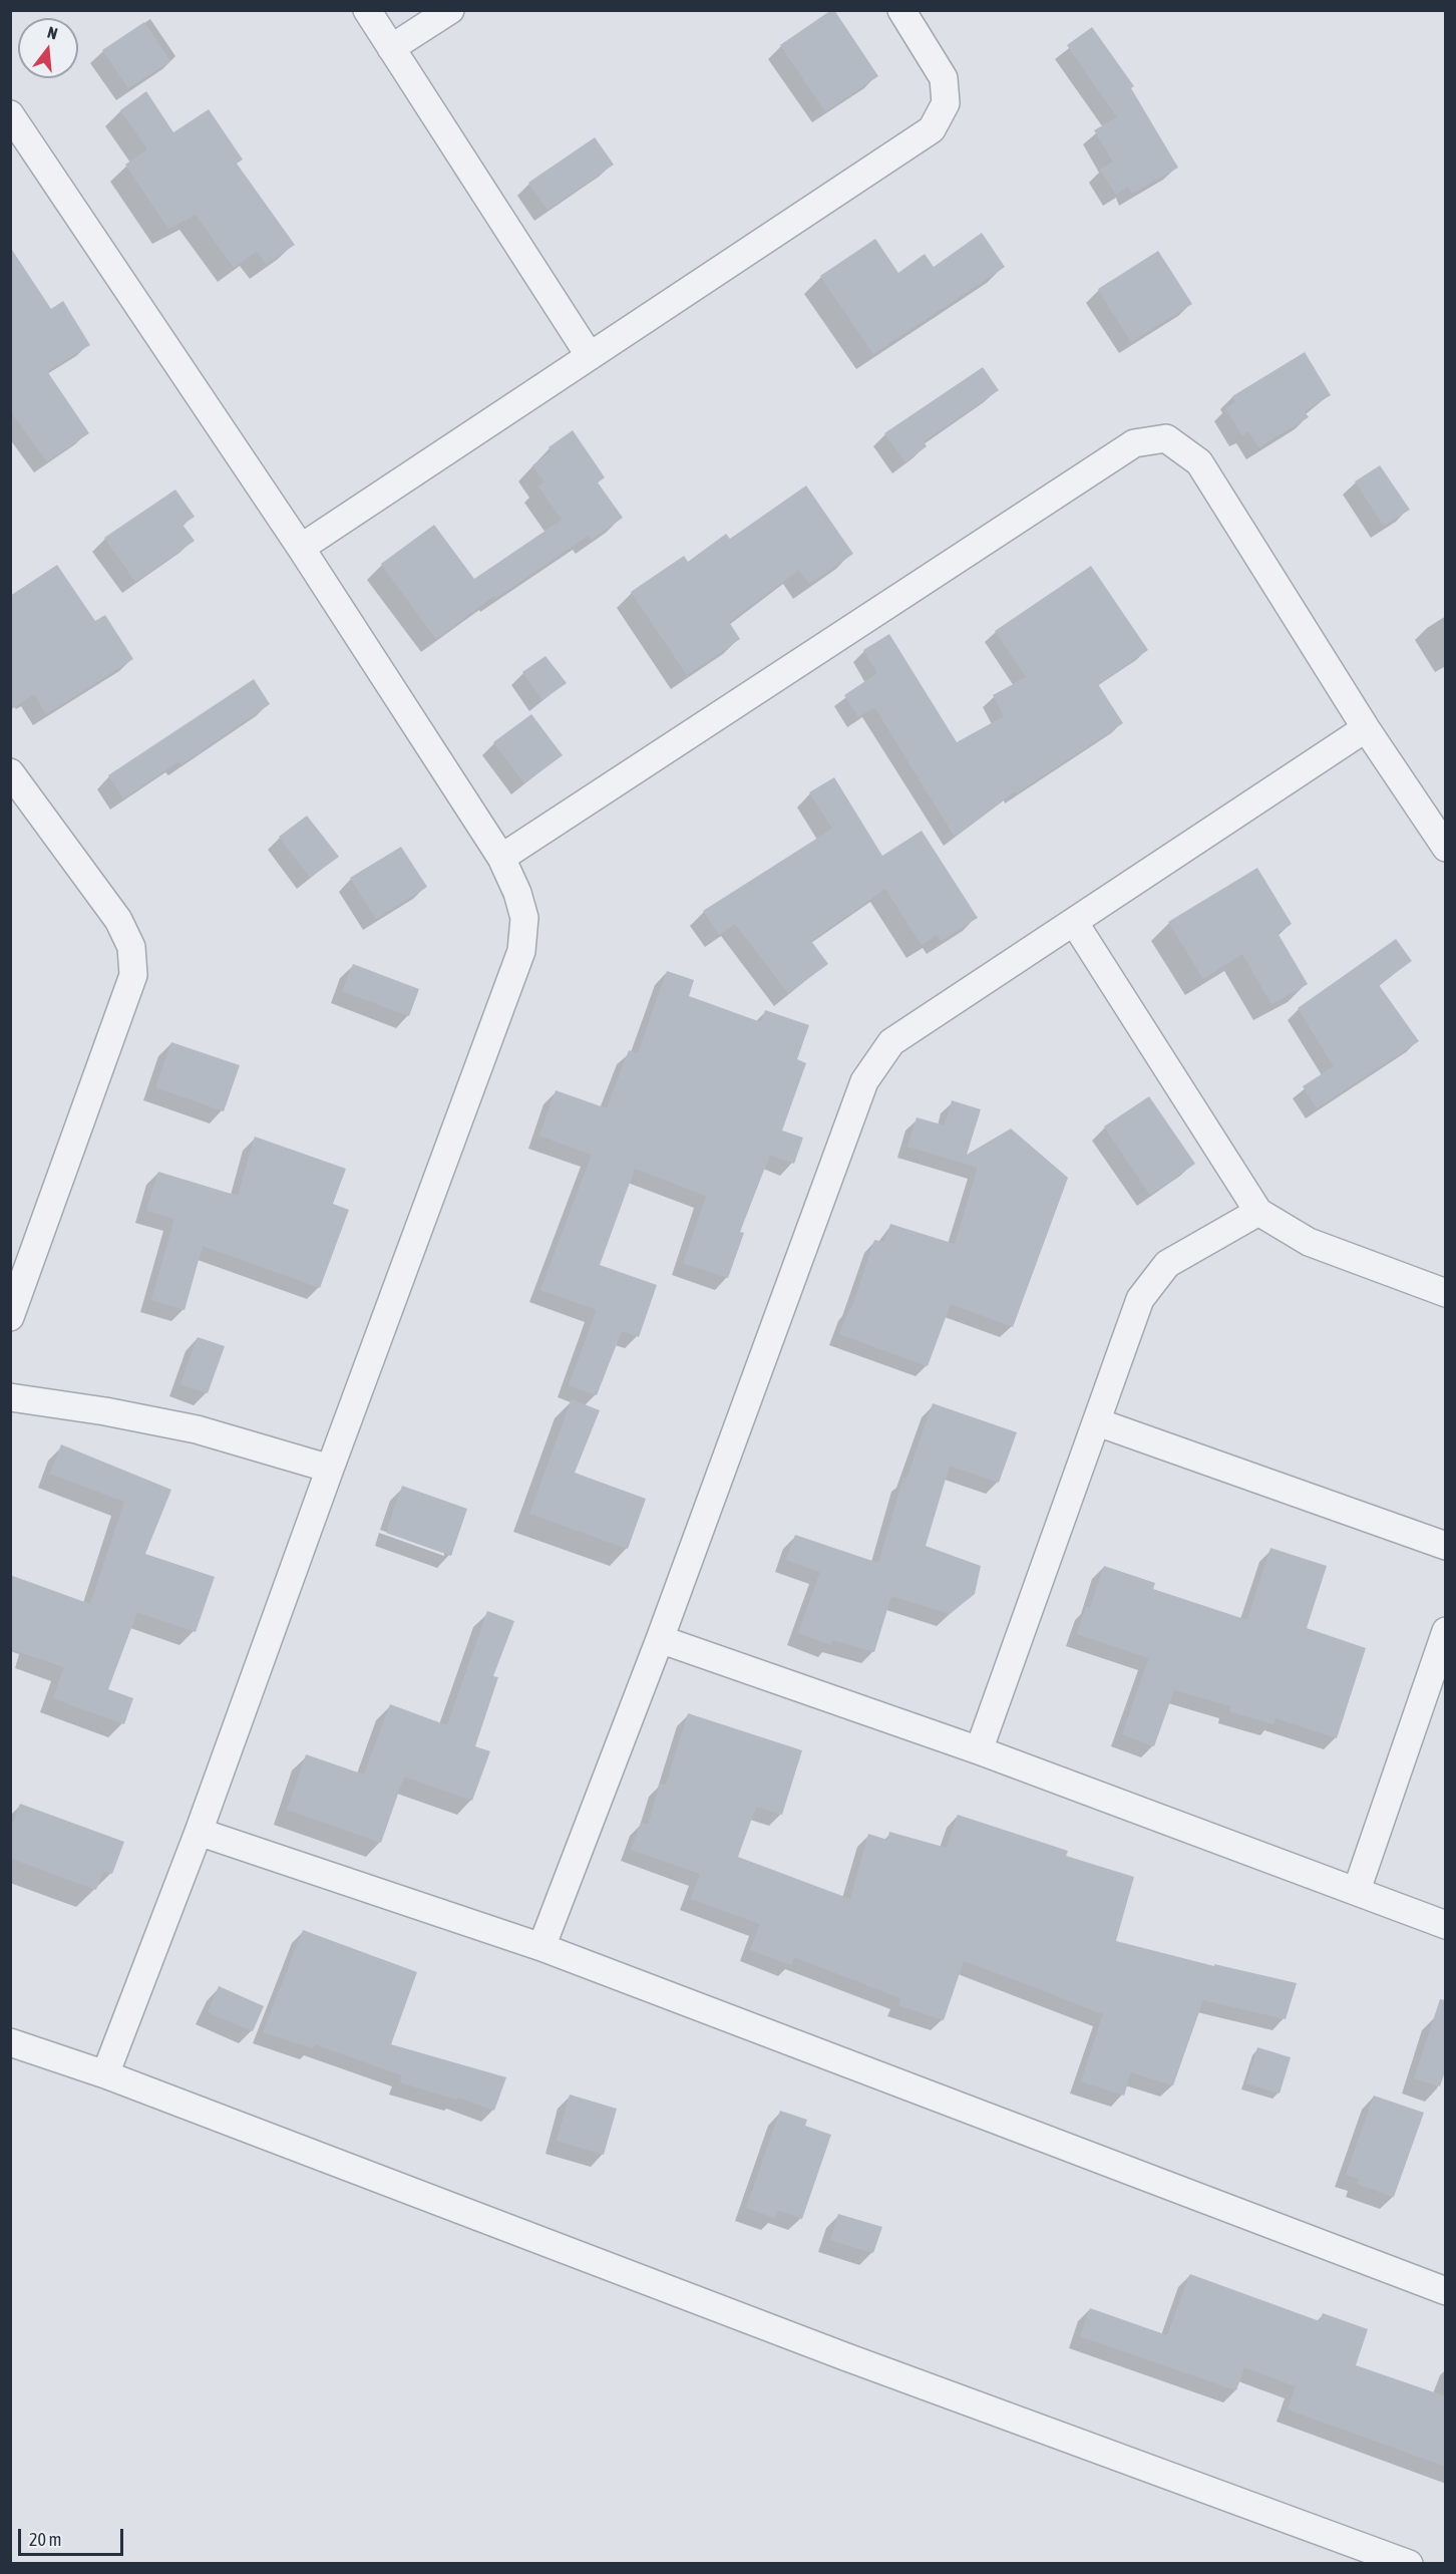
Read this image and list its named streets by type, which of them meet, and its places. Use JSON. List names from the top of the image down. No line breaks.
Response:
{"scale_bar":"20 m","north":"top"}
